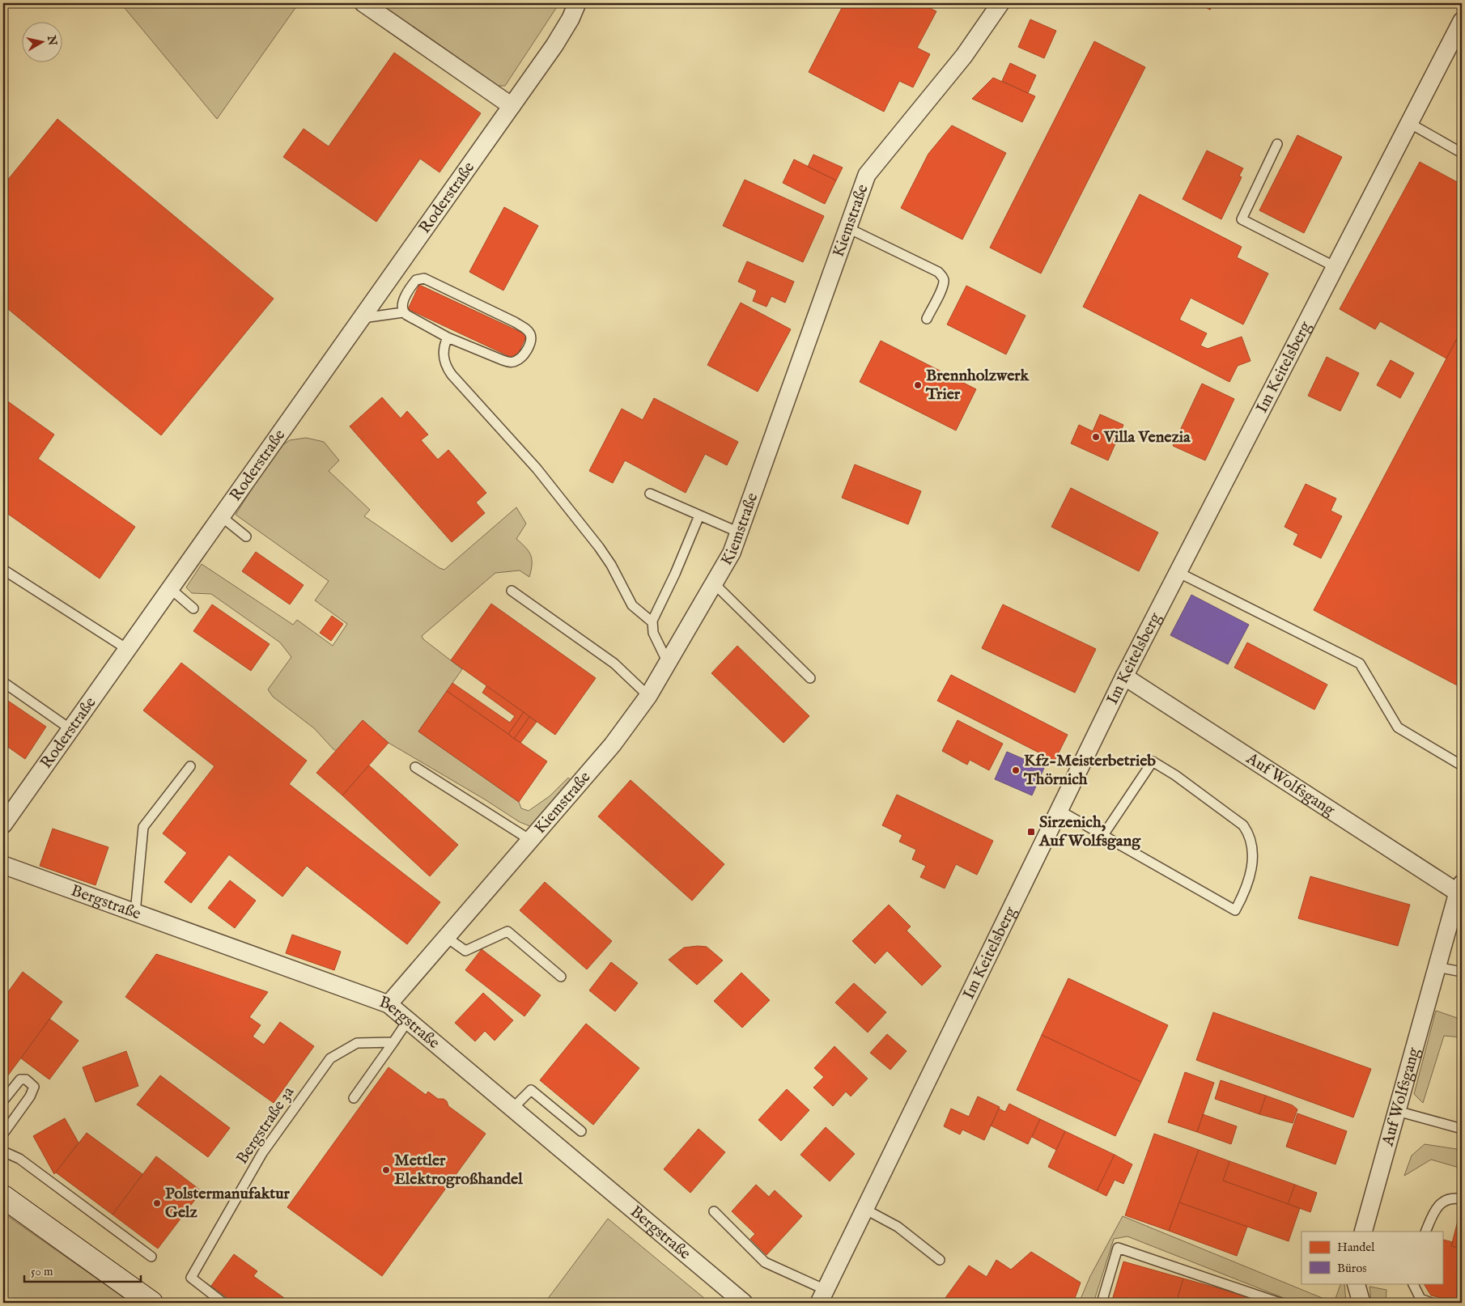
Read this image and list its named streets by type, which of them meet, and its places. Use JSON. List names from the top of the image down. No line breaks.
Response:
{"streets":{"street":["Roderstraße","Kiemstraße","Im Keitelsberg","Auf Wolfsgang","Bergstraße"],"lane":["Bergstraße 3a"]},"crossings":[["Kiemstraße","Bergstraße"],["Im Keitelsberg","Auf Wolfsgang"]],"places":{"other":["Brennholzwerk Trier","Villa Venezia","Kfz-Meisterbetrieb Thörnich","Mettler Elektrogroßhandel","Polstermanufaktur Gelz"],"transit":["Sirzenich, Auf Wolfsgang"]},"legend":["Handel","Büros"],"scale_bar":"50 m","north":"right"}
